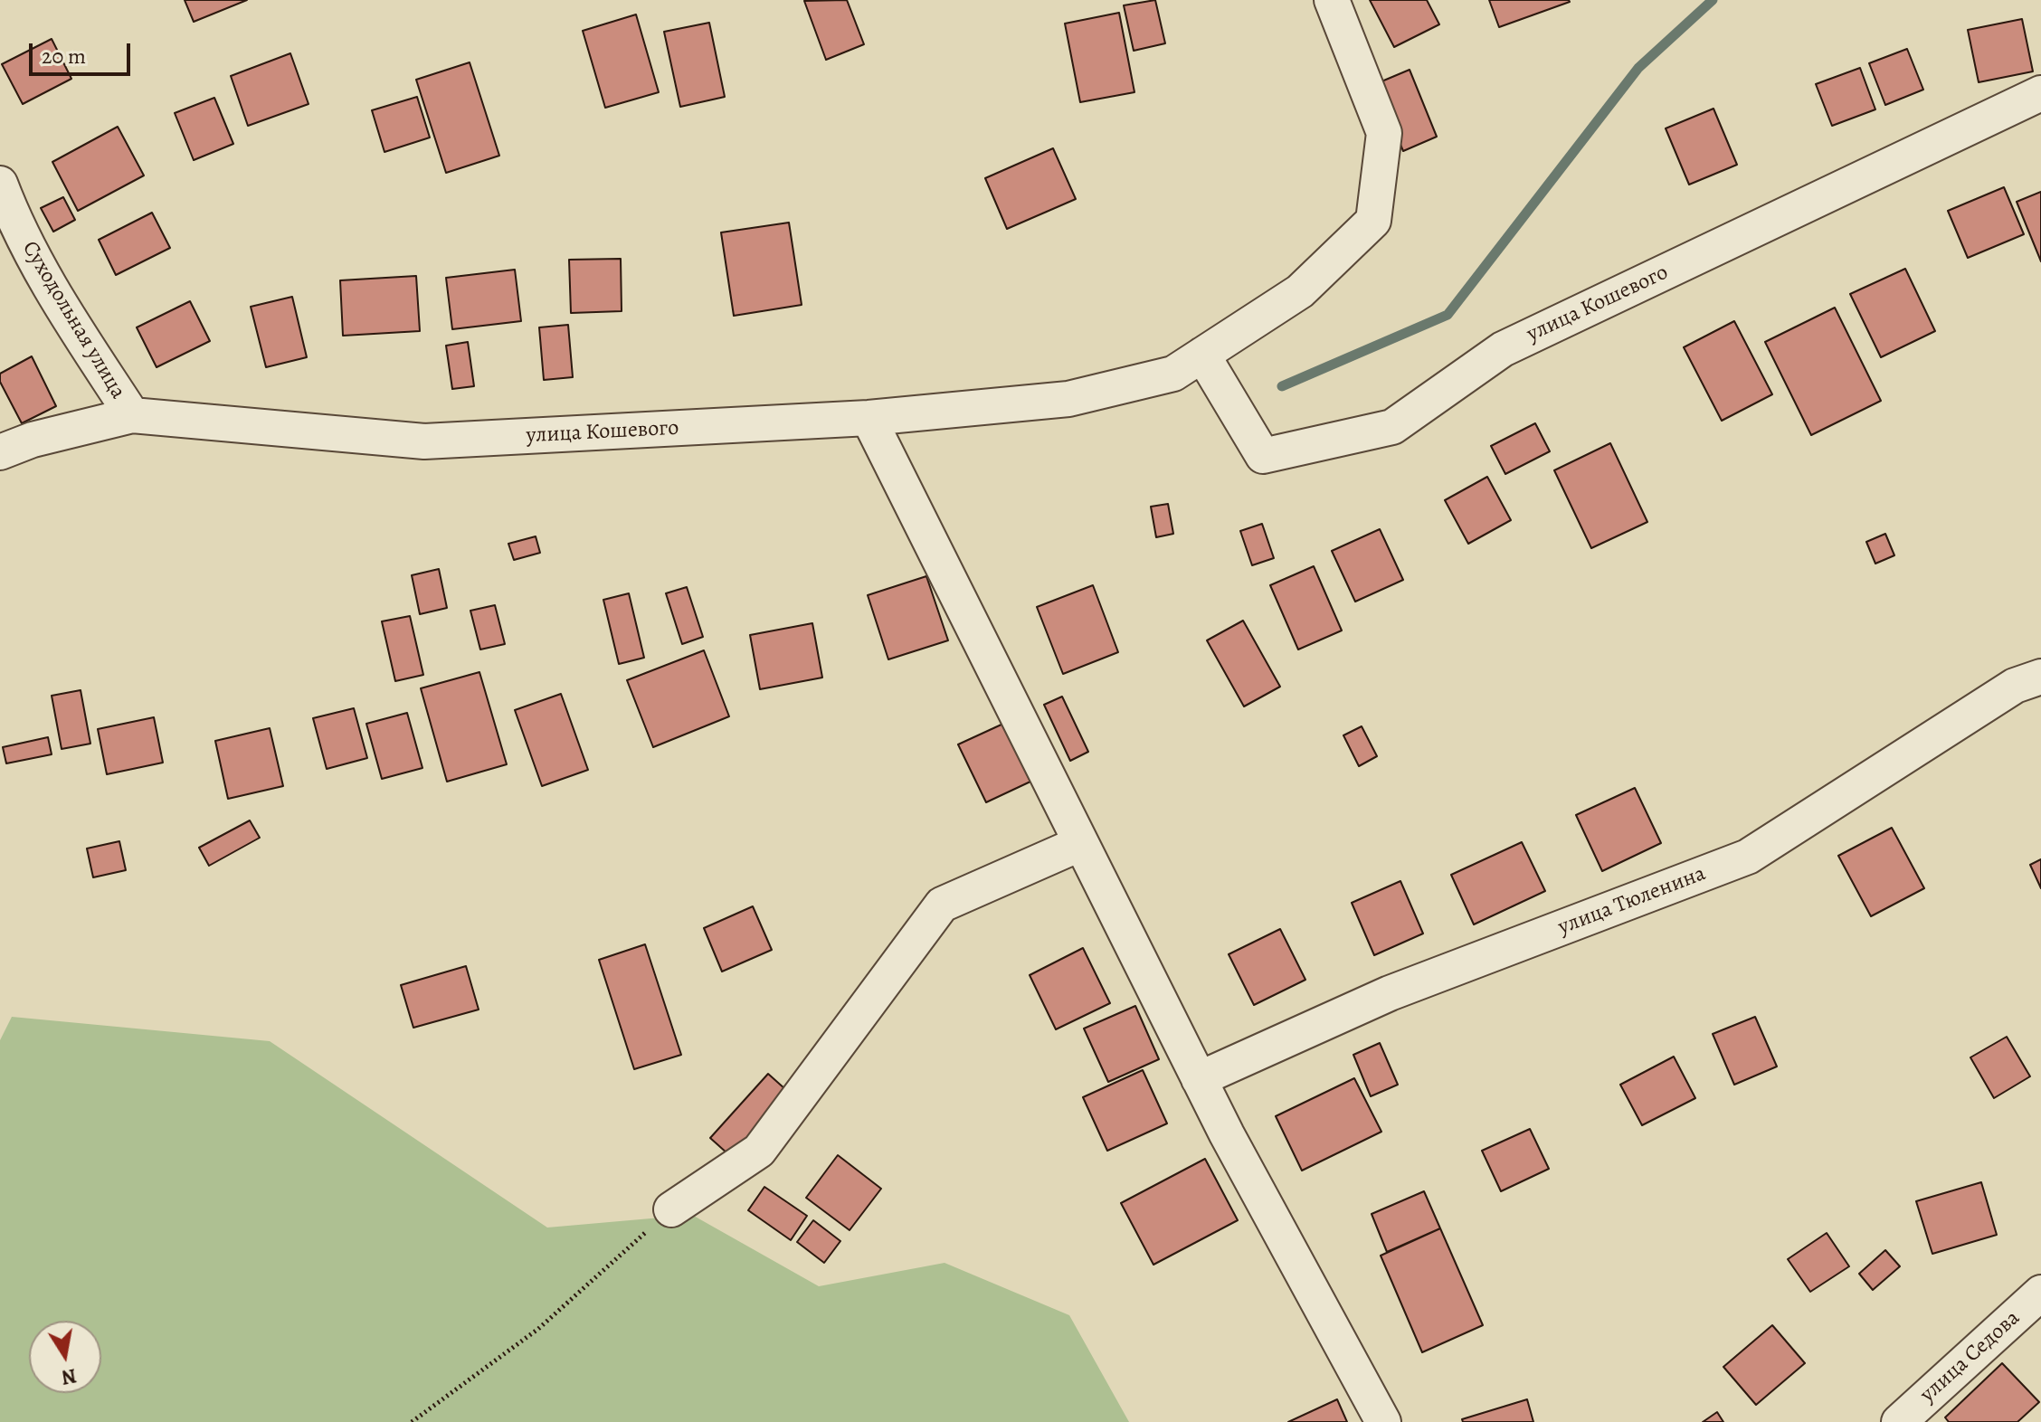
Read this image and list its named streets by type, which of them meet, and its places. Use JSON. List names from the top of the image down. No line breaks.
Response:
{"streets":{"street":["улица Кошевого","Суходольная улица","улица Тюленина","улица Седова"]},"crossings":[["улица Кошевого","Суходольная улица"]],"scale_bar":"20 m","north":"bottom"}
